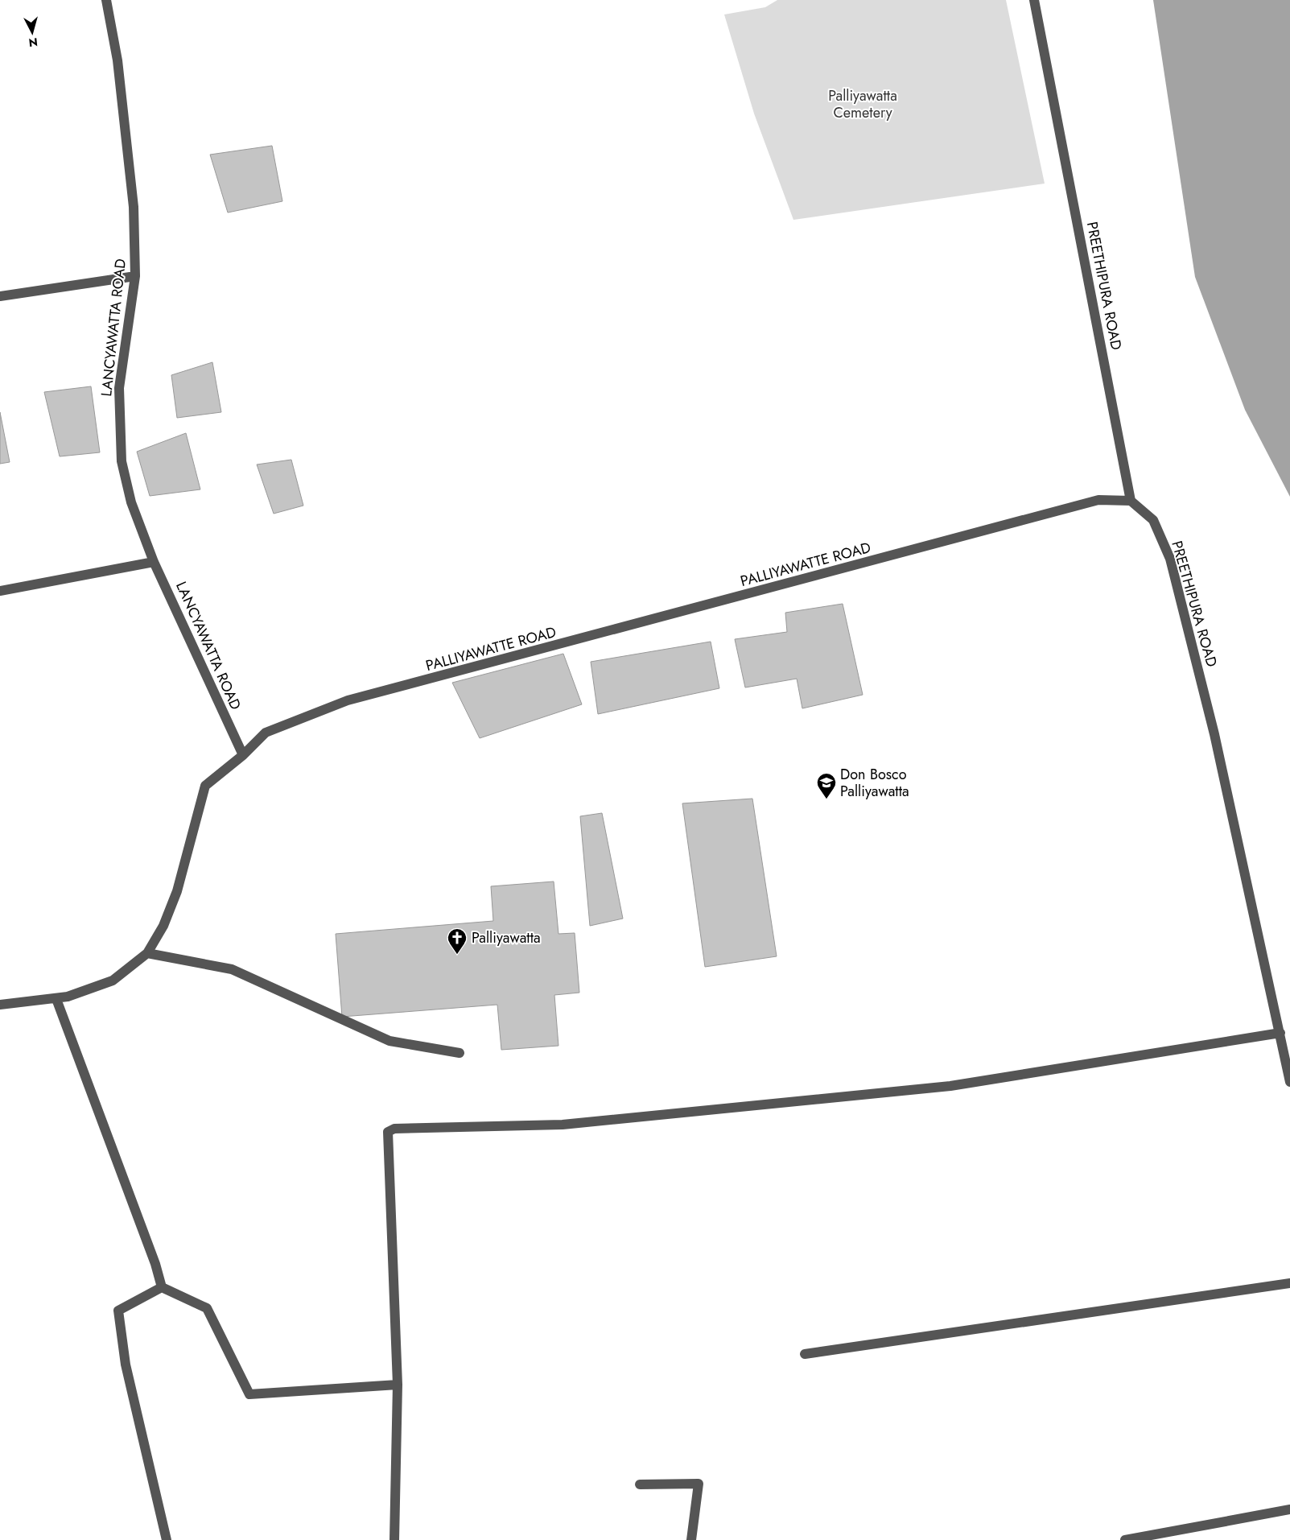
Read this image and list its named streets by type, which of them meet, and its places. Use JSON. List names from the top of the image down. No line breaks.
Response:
{"streets":{"street":["PREETHIPURA ROAD","LANCYAWATTA ROAD","PALLIYAWATTE ROAD"]},"crossings":[["PREETHIPURA ROAD","PALLIYAWATTE ROAD"],["LANCYAWATTA ROAD","PALLIYAWATTE ROAD"]],"parks":["Palliyawatta Cemetery"],"places":{"school or university":["Don Bosco Palliyawatta"],"church":["Palliyawatta"]},"north":"bottom"}
